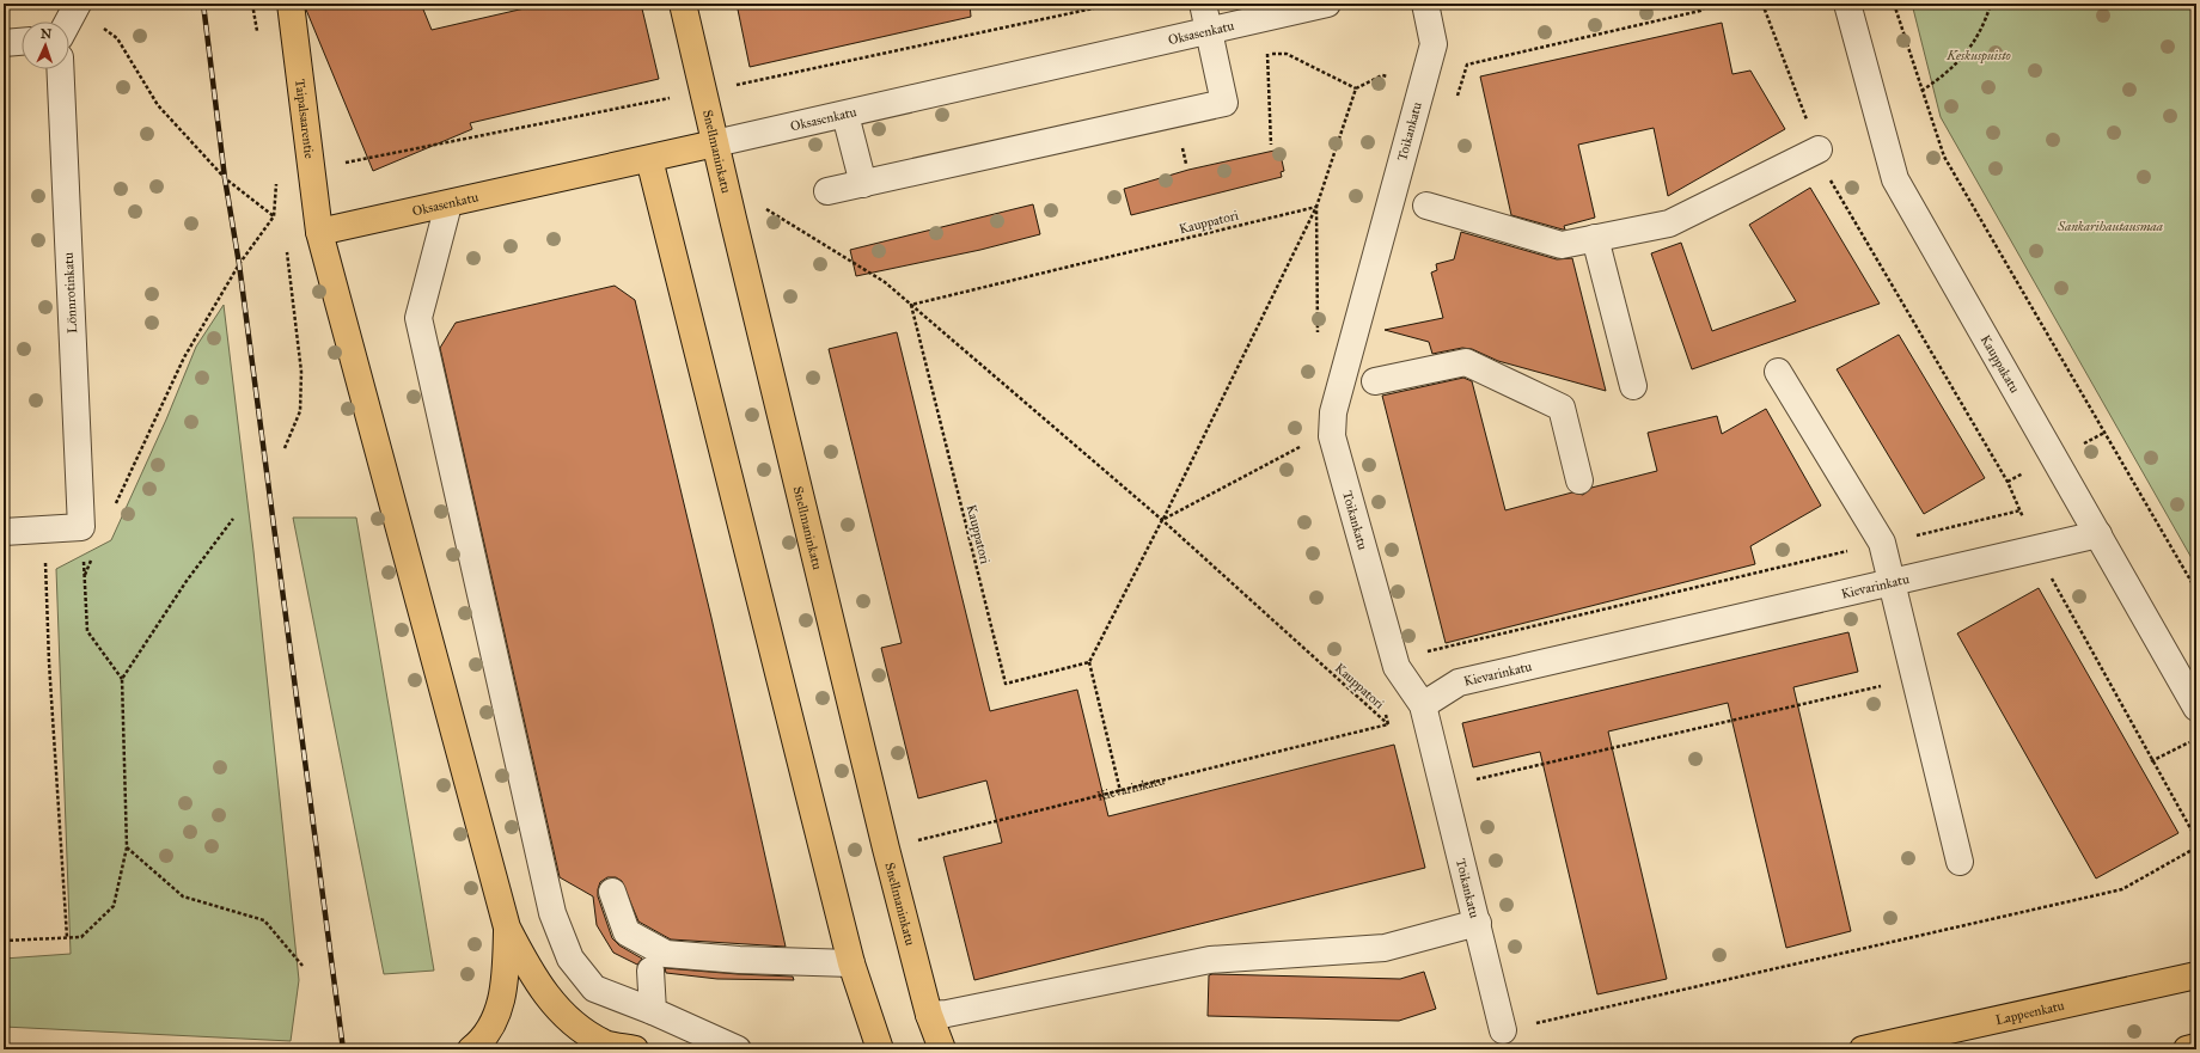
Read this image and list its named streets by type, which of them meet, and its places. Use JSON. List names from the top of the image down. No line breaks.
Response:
{"streets":{"main road":["Oksasenkatu","Taipalsaarentie","Snellmaninkatu","Lappeenkatu"],"street":["Toikankatu","Lönnrotinkatu","Kauppakatu","Kievarinkatu"],"path":["Kauppatori"]},"crossings":[["Oksasenkatu","Taipalsaarentie"],["Oksasenkatu","Snellmaninkatu"],["Toikankatu","Kievarinkatu"],["Kauppatori","Kievarinkatu"],["Kauppakatu","Kievarinkatu"]],"parks":["Keskuspuisto","Sankarihautausmaa"],"north":"top"}
